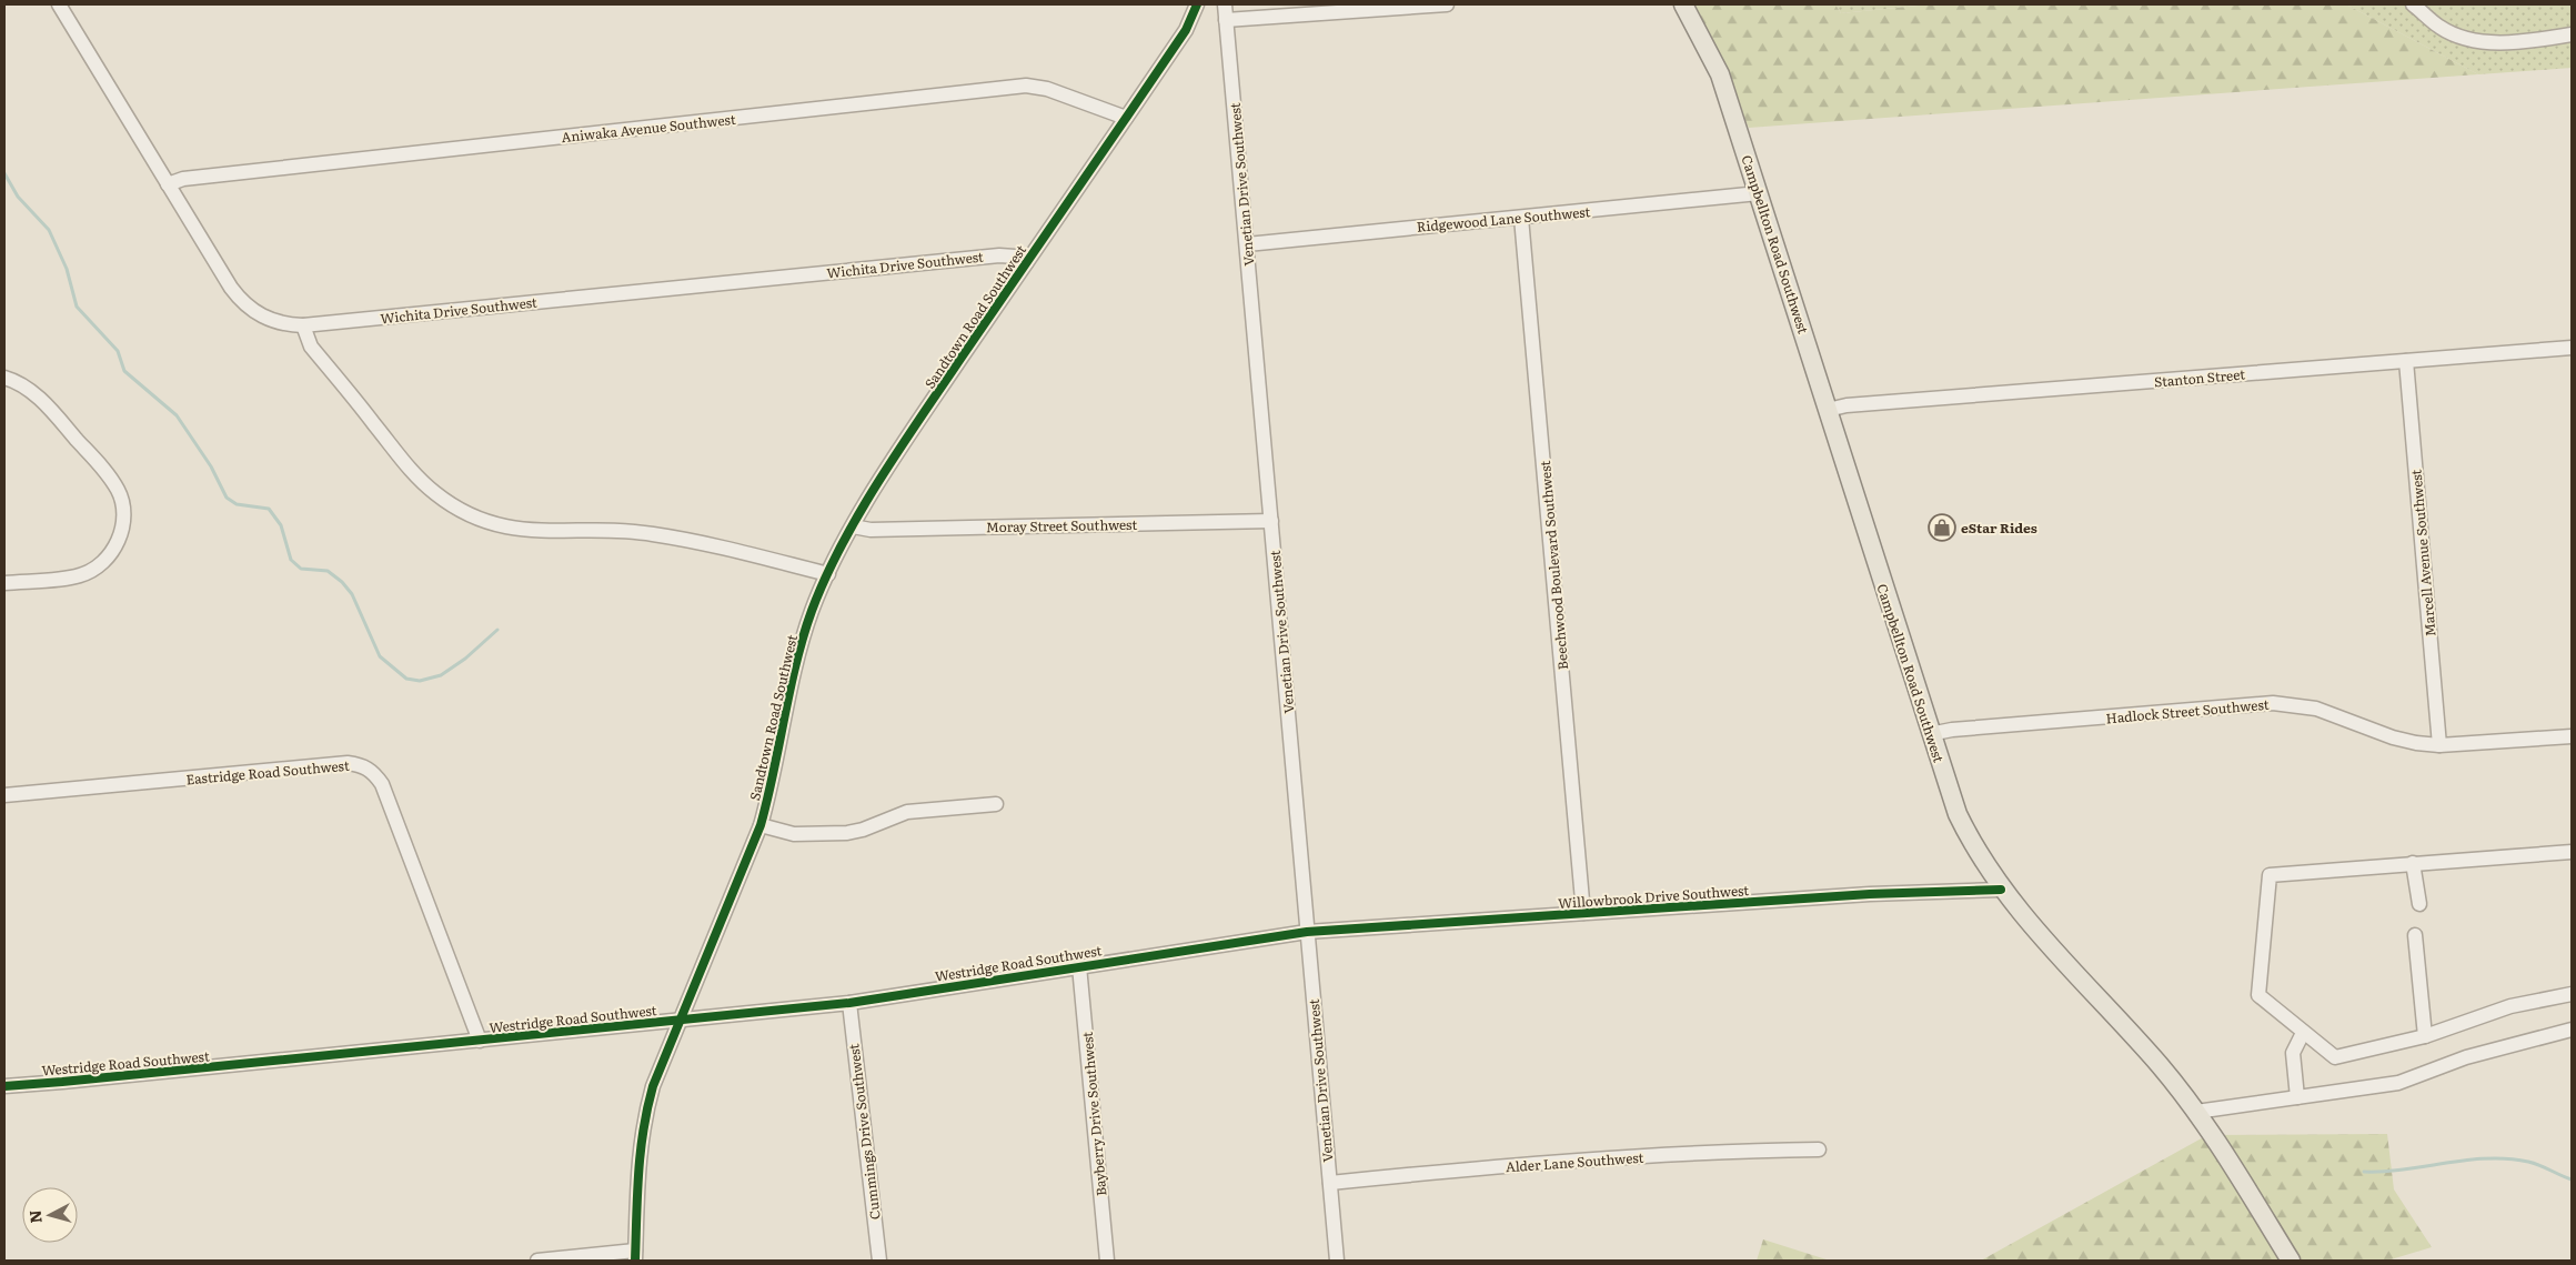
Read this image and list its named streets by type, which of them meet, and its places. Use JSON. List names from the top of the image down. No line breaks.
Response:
{"streets":{"main road":["Campbellton Road Southwest"],"street":["Aniwaka Avenue Southwest","Venetian Drive Southwest","Ridgewood Lane Southwest","Wichita Drive Southwest","Sandtown Road Southwest","Stanton Street","Moray Street Southwest","Marcell Avenue Southwest","Beechwood Boulevard Southwest","Hadlock Street Southwest","Eastridge Road Southwest","Willowbrook Drive Southwest","Westridge Road Southwest","Bayberry Drive Southwest","Cummings Drive Southwest","Alder Lane Southwest"]},"crossings":[["Aniwaka Avenue Southwest","Wichita Drive Southwest"],["Aniwaka Avenue Southwest","Sandtown Road Southwest"],["Venetian Drive Southwest","Ridgewood Lane Southwest"],["Venetian Drive Southwest","Moray Street Southwest"],["Venetian Drive Southwest","Willowbrook Drive Southwest"],["Venetian Drive Southwest","Westridge Road Southwest"],["Venetian Drive Southwest","Alder Lane Southwest"],["Ridgewood Lane Southwest","Campbellton Road Southwest"],["Ridgewood Lane Southwest","Beechwood Boulevard Southwest"],["Campbellton Road Southwest","Stanton Street"],["Campbellton Road Southwest","Hadlock Street Southwest"],["Campbellton Road Southwest","Willowbrook Drive Southwest"],["Wichita Drive Southwest","Sandtown Road Southwest"],["Sandtown Road Southwest","Moray Street Southwest"],["Sandtown Road Southwest","Westridge Road Southwest"],["Stanton Street","Marcell Avenue Southwest"],["Marcell Avenue Southwest","Hadlock Street Southwest"],["Beechwood Boulevard Southwest","Willowbrook Drive Southwest"],["Eastridge Road Southwest","Westridge Road Southwest"],["Willowbrook Drive Southwest","Westridge Road Southwest"],["Westridge Road Southwest","Bayberry Drive Southwest"],["Westridge Road Southwest","Cummings Drive Southwest"]],"places":{"shop":["eStar Rides"]},"north":"left"}
